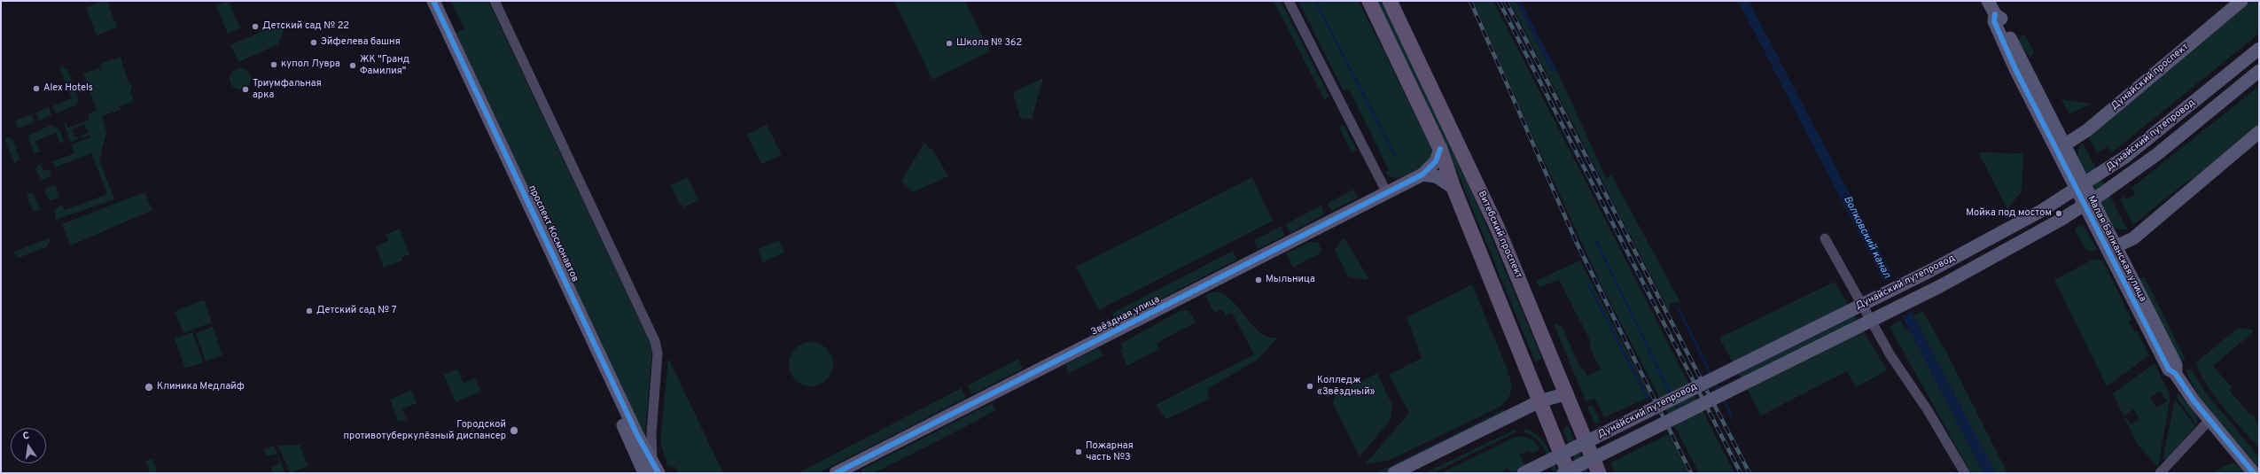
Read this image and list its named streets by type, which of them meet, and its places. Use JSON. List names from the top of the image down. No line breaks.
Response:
{"streets":{"main road":["Витебский проспект"],"street":["Дунайский проспект","Дунайский путепровод","проспект Космонавтов","Малая Балканская улица","Звёздная улица"]},"crossings":[["Дунайский проспект","Малая Балканская улица"]],"water":["Волковский канал"],"places":["Детский сад № 22","Эйфелева башня","Школа № 362","купол Лувра","ЖК \"Гранд Фамилия\"","Alex Hotels","Триумфальная арка","Мойка под мостом","Мыльница","Детский сад № 7","Колледж «Звёздный»","Клиника Медлайф","Городской противотуберкулёзный диспансер","Пожарная часть №3"],"north":"top"}
